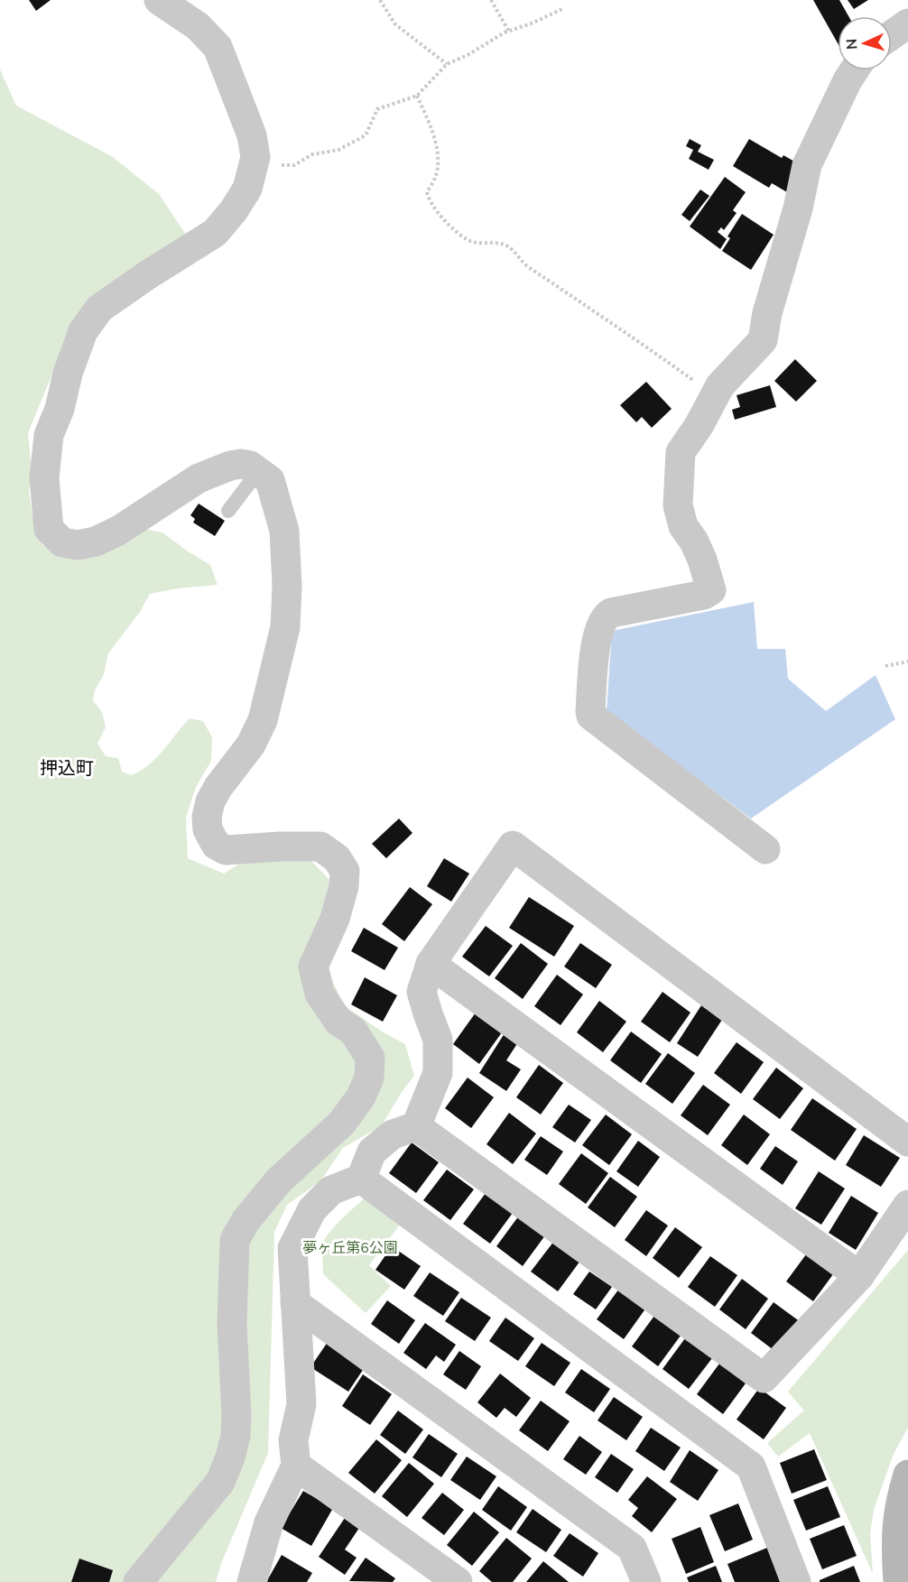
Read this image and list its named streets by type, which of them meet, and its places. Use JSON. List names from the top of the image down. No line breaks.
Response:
{"districts":["押込町"],"parks":["夢ヶ丘第6公園"],"north":"left"}
